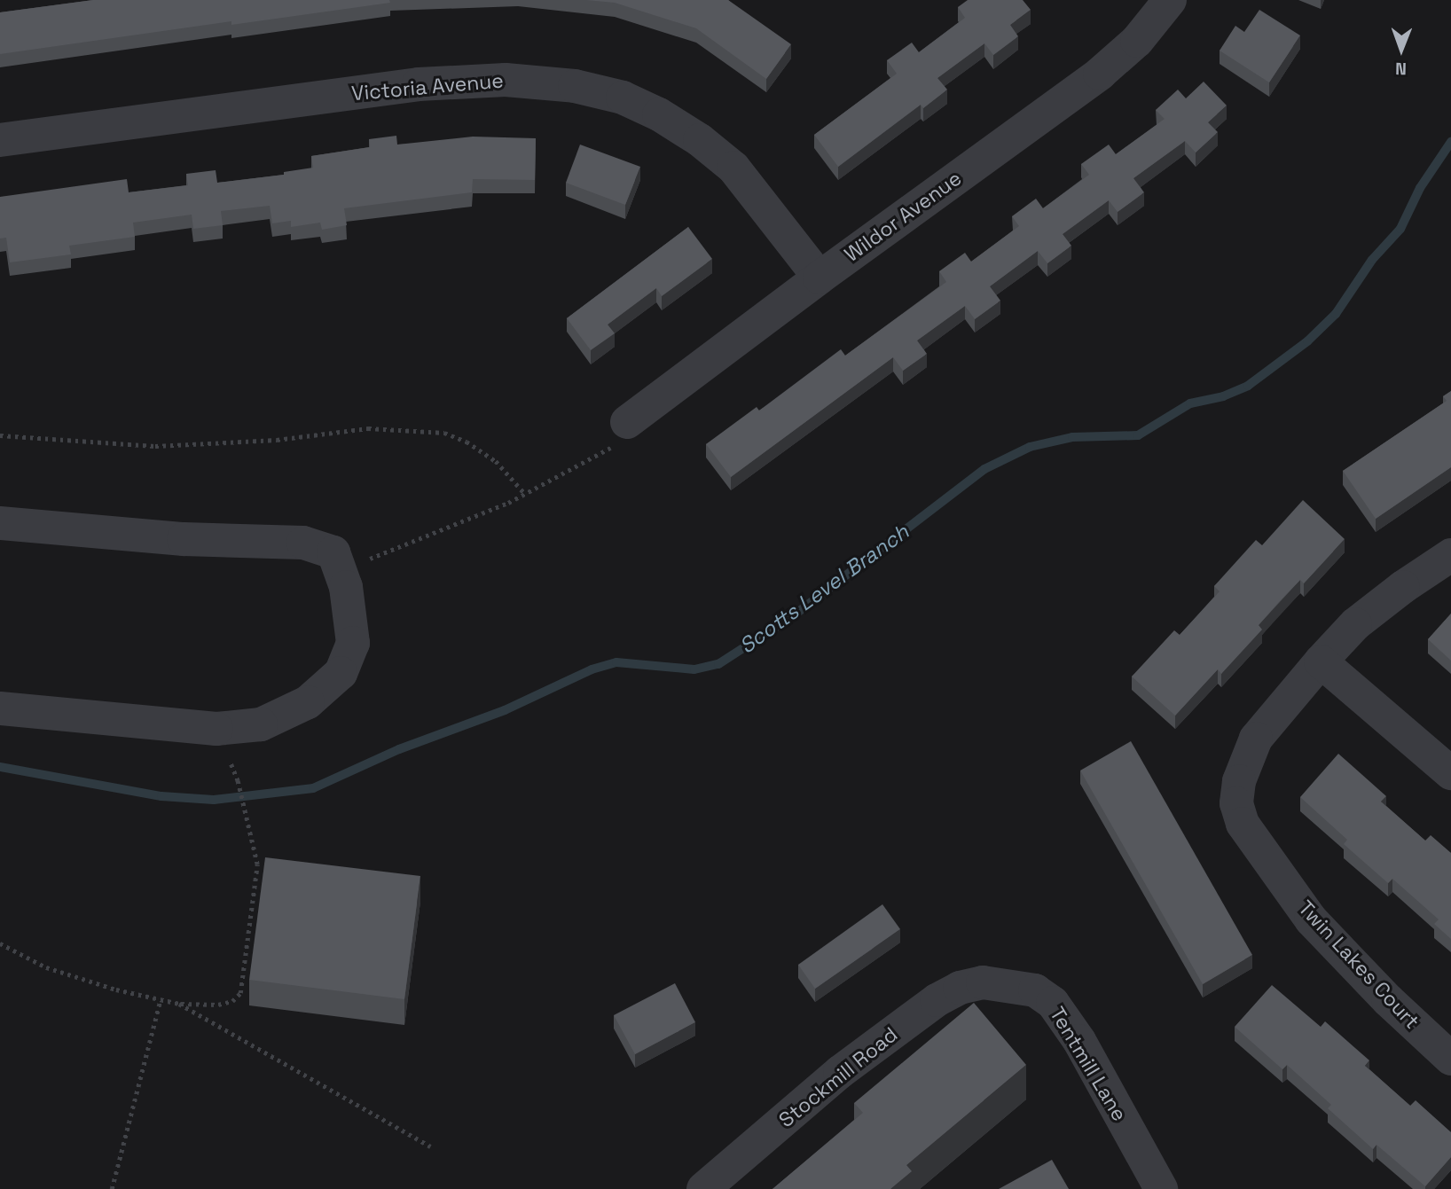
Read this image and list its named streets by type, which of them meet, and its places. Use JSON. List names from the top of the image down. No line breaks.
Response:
{"streets":{"street":["Victoria Avenue","Wildor Avenue","Twin Lakes Court","Tentmill Lane","Stockmill Road"]},"crossings":[["Victoria Avenue","Wildor Avenue"],["Tentmill Lane","Stockmill Road"]],"water":["Scotts Level Branch"],"north":"bottom"}
